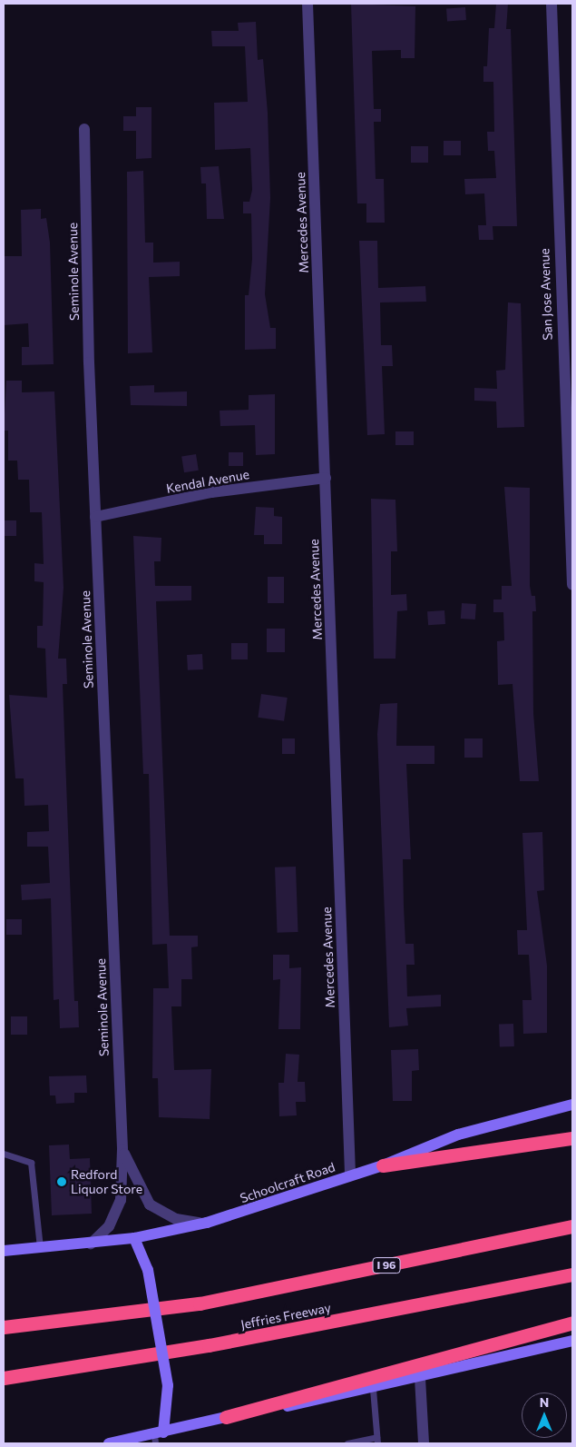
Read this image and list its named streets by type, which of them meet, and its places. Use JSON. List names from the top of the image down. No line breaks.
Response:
{"streets":{"highway":["I 96","Jeffries Freeway"],"main road":["Schoolcraft Road"],"street":["Mercedes Avenue","Seminole Avenue","San Jose Avenue","Kendal Avenue"]},"crossings":[["Mercedes Avenue","Kendal Avenue"],["Mercedes Avenue","Schoolcraft Road"],["Seminole Avenue","Kendal Avenue"],["Seminole Avenue","Schoolcraft Road"]],"places":["Redford Liquor Store"],"north":"top"}
